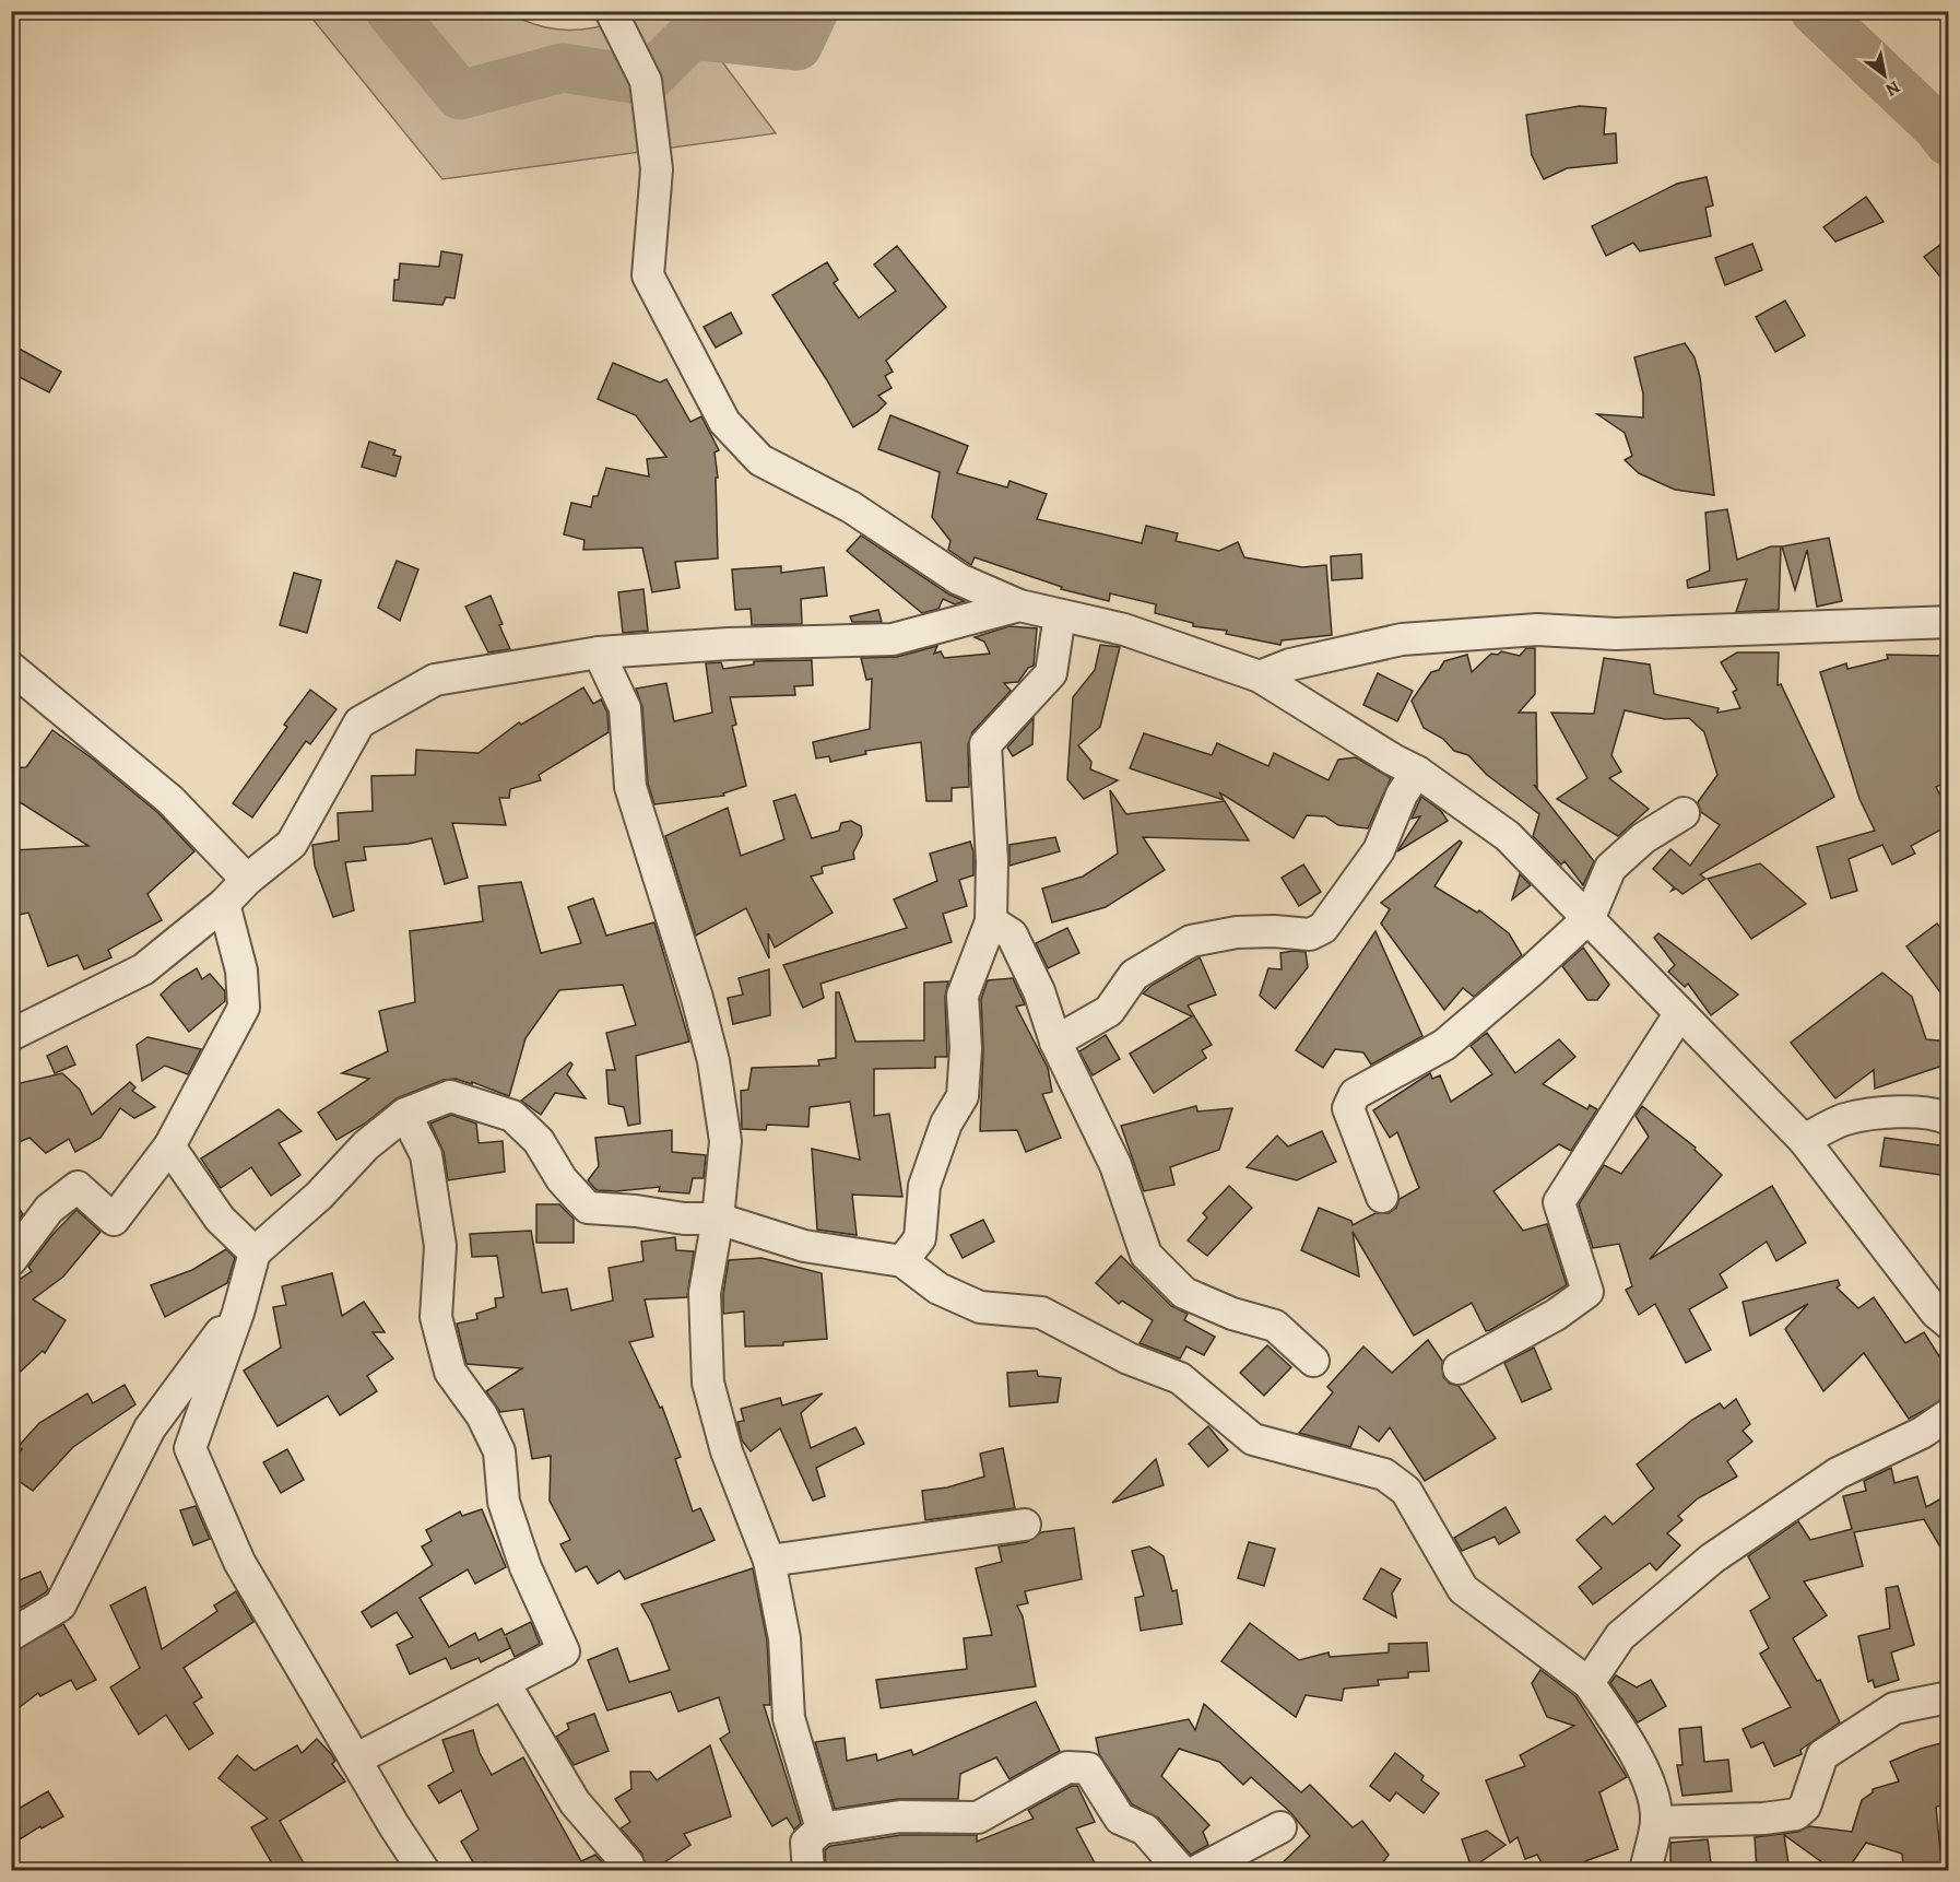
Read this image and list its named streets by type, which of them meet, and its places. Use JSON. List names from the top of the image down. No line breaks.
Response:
{"north":"bottom right"}
